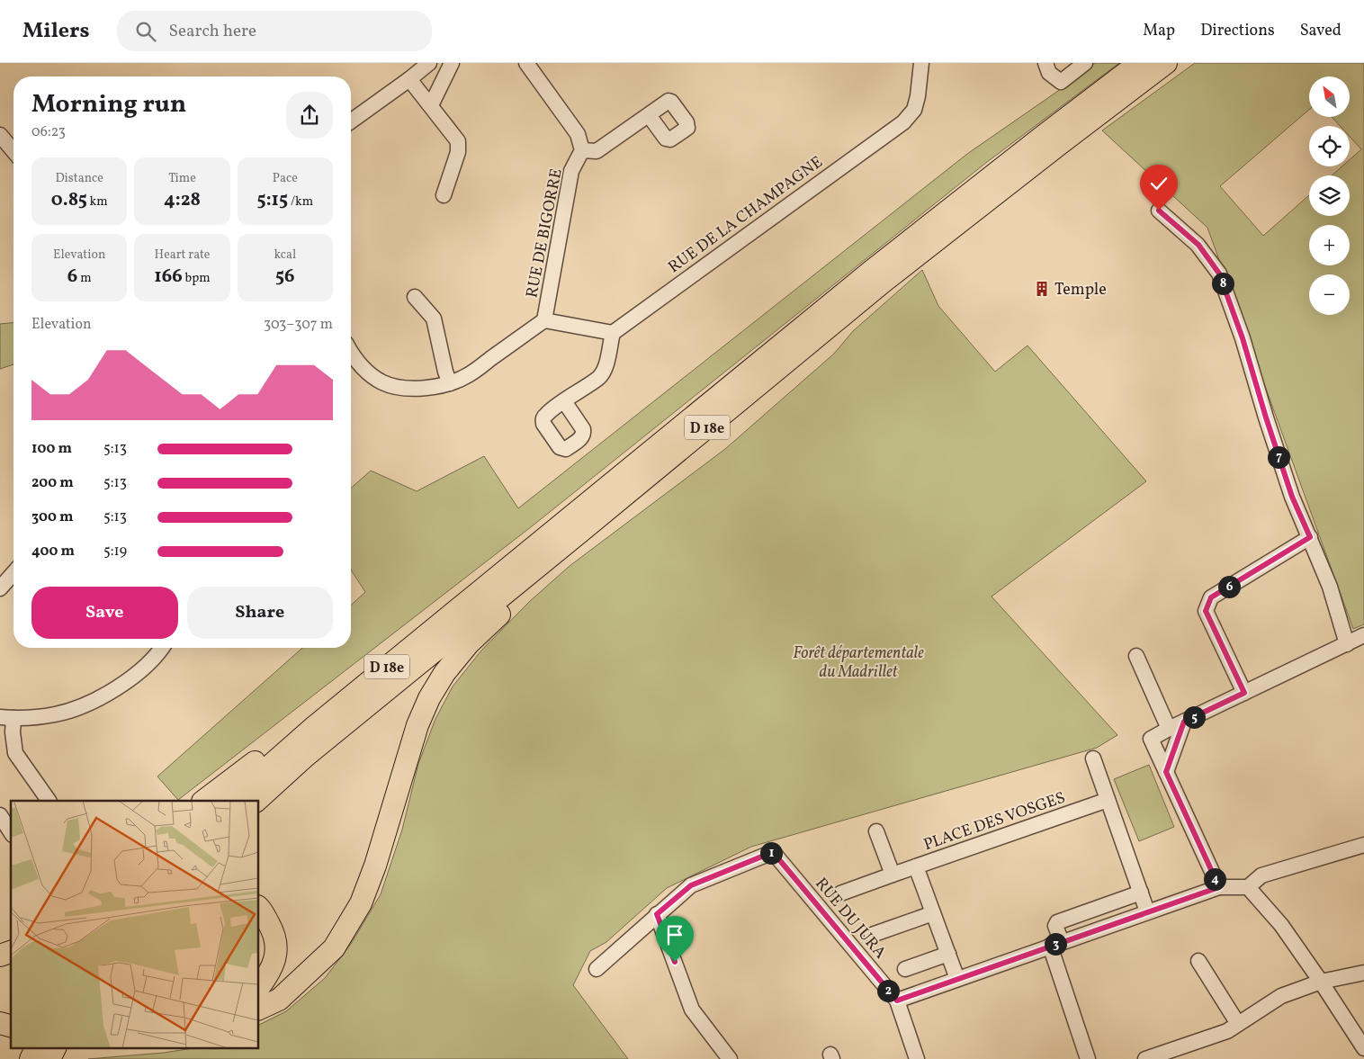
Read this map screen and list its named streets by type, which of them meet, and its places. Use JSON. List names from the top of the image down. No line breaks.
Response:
{"streets":{"highway":["D 18e"],"street":["RUE DE LA CHAMPAGNE","RUE DE BIGORRE","PLACE DES VOSGES","RUE DU JURA"]},"parks":["Forêt départementale du Madrillet"],"places":{"building":["Temple"]},"north":"top left","page":{"header":"Milers","search":"Search here","nav":["Map","Directions","Saved"],"map_buttons":["+","−"],"heading":["Morning run","06:23"],"stats":[["Distance","0.85 km"],["Time","4:28"],["Pace","5:15 /km"],["Elevation","6 m"],["Heart rate","166 bpm"],["kcal","56"]],"pins":["8","7","6","5","1","4","3","2"],"chart":["Elevation","303–307 m"],"list":[{"name":"100 m","note":"5:13"},{"name":"200 m","note":"5:13"},{"name":"300 m","note":"5:13"},{"name":"400 m","note":"5:19"}],"buttons":["Save","Share"]}}
